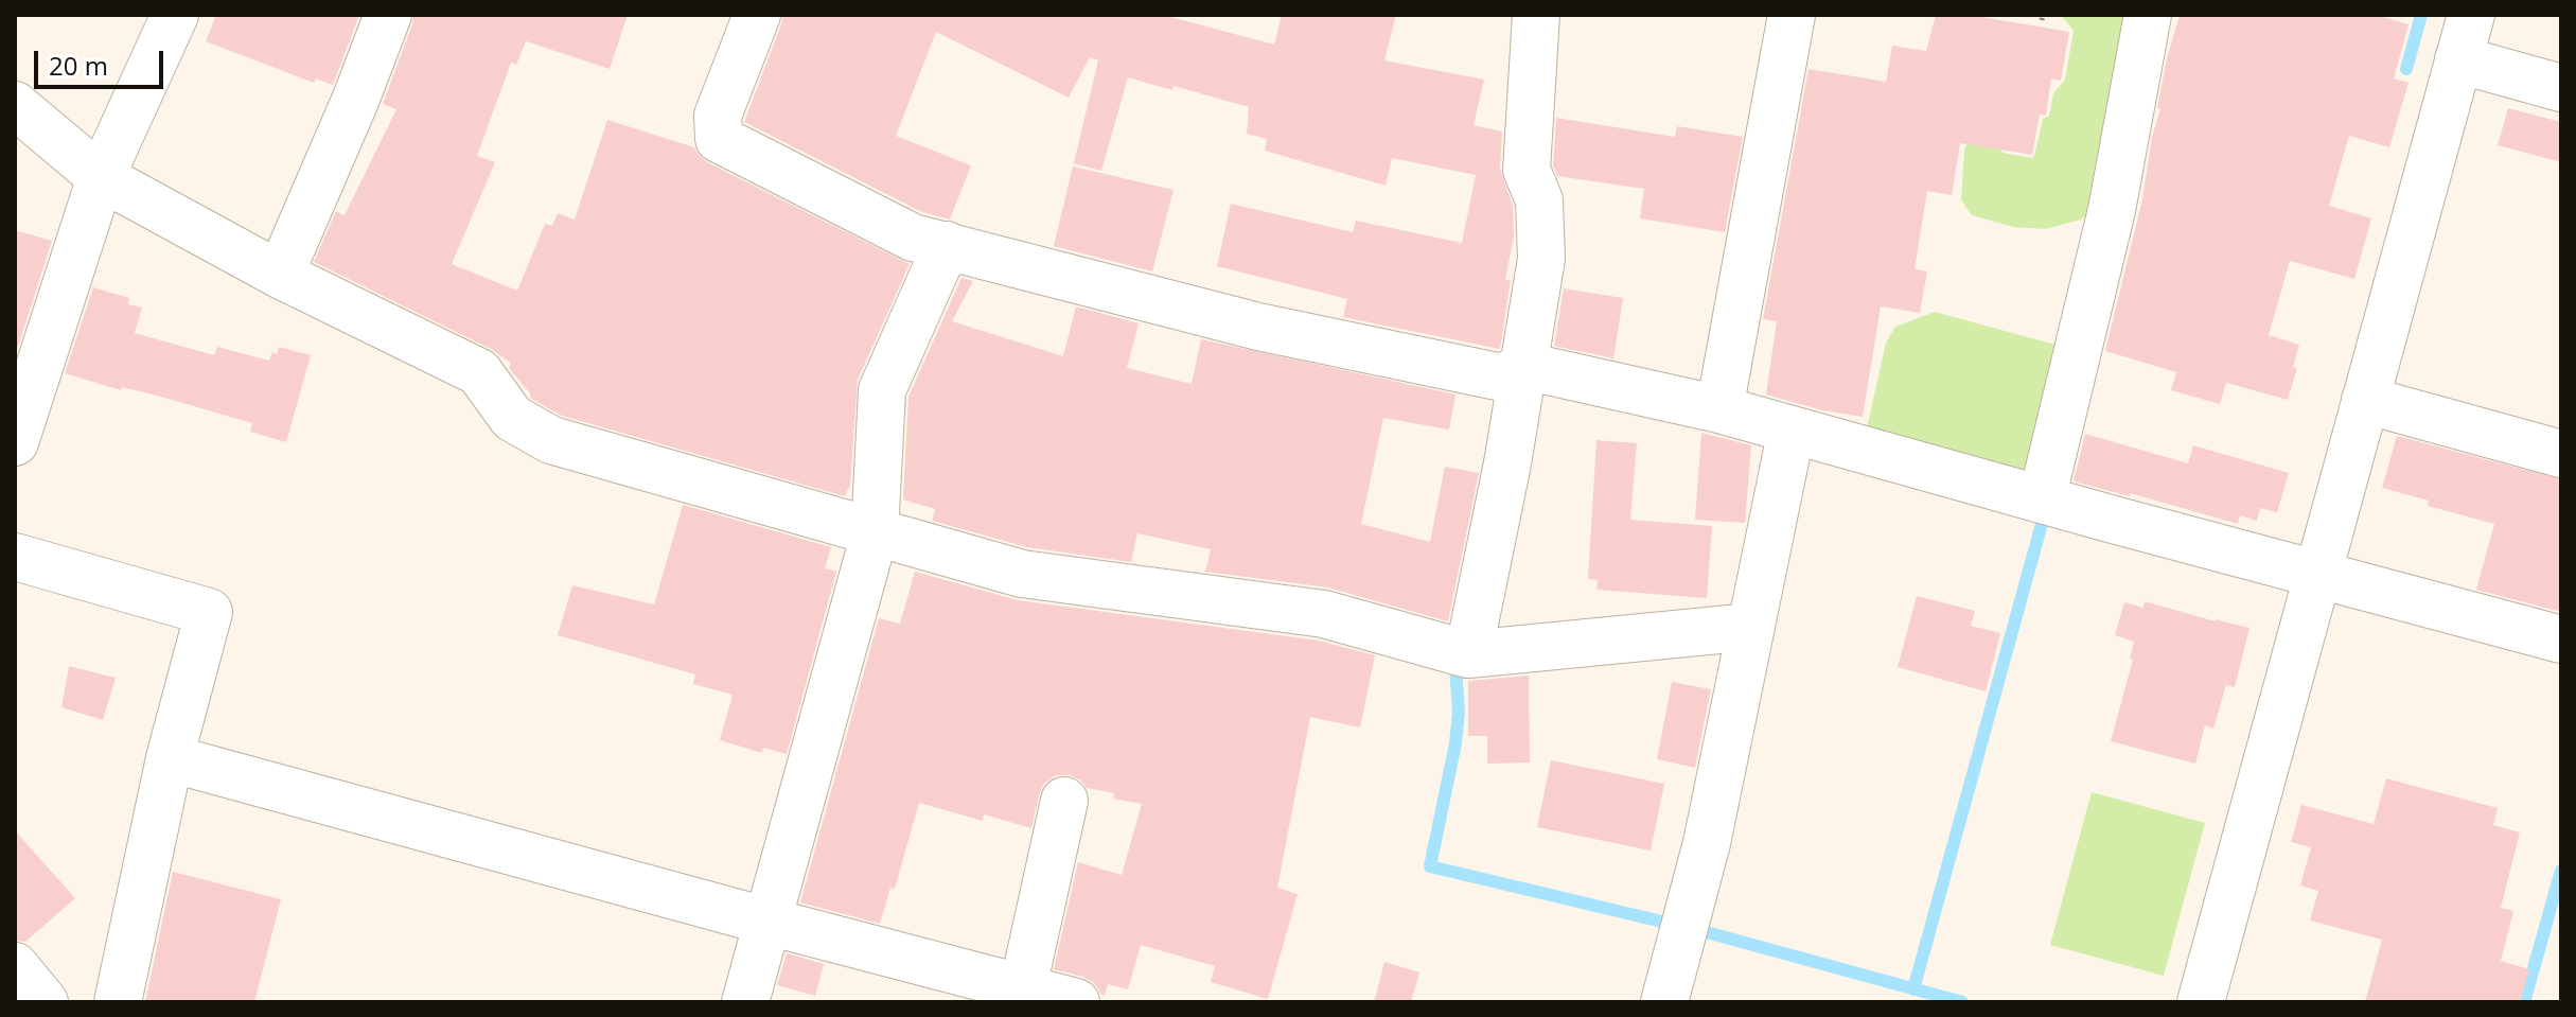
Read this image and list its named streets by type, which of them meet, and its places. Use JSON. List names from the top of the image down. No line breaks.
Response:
{"scale_bar":"20 m"}
